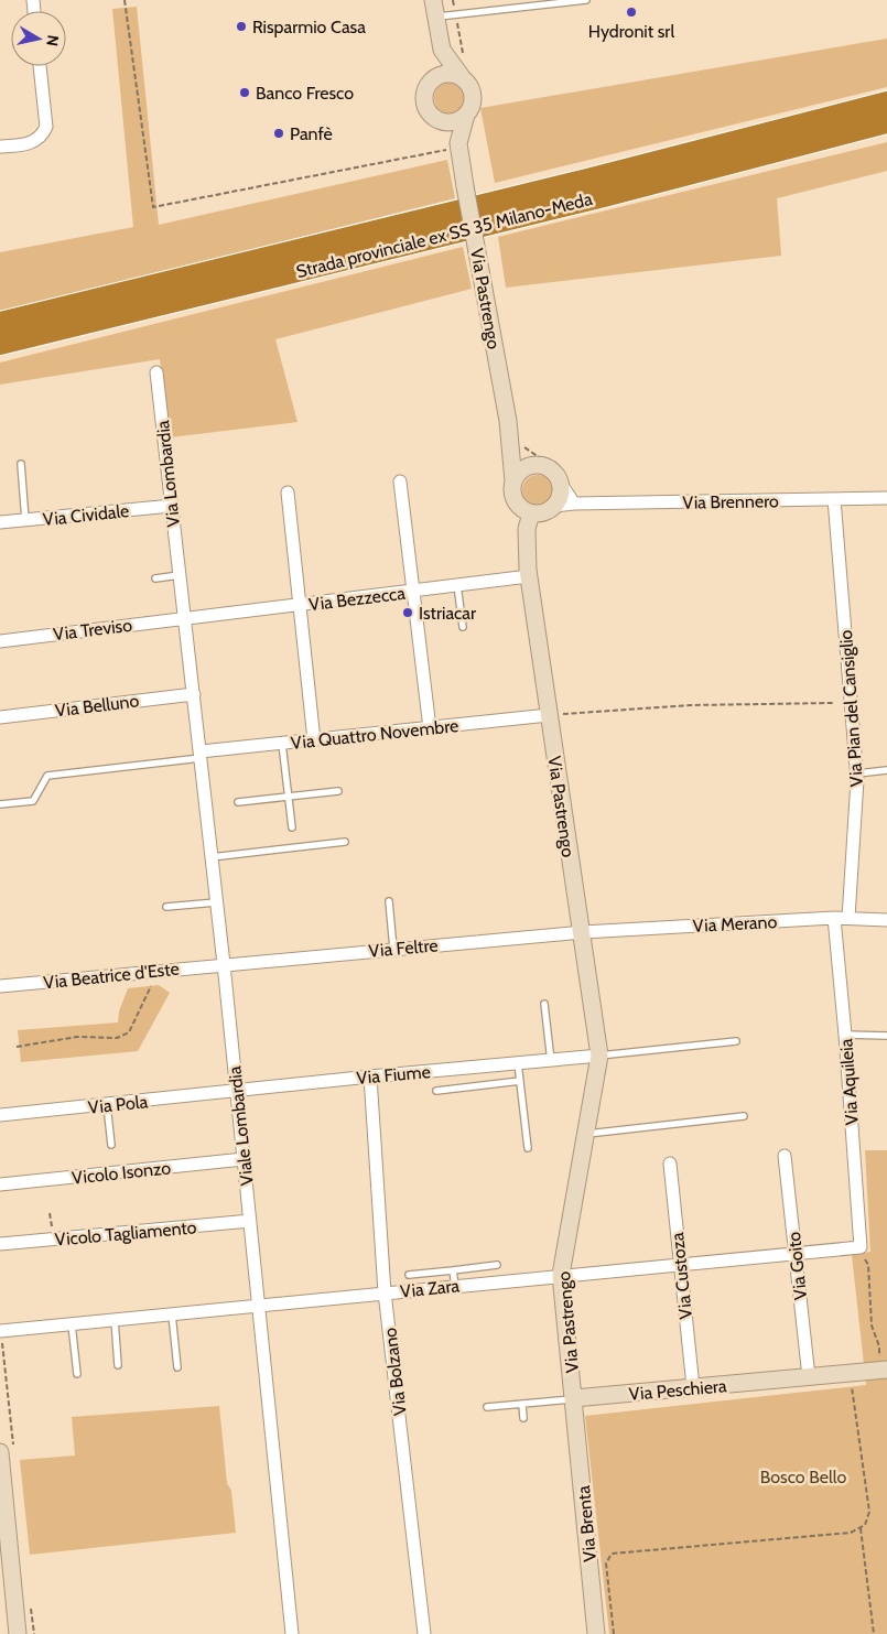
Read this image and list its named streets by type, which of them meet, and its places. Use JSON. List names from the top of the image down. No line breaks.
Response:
{"streets":{"highway":["Strada provinciale ex SS 35 Milano-Meda"],"street":["Via Pastrengo","Via Lombardia","Via Brennero","Via Cividale","Via Bezzecca","Via Treviso","Via Belluno","Via Pian del Cansiglio","Via Quattro Novembre","Via Merano","Via Feltre","Via Beatrice d'Este","Via Fiume","Via Aquileia","Via Pola","Viale Lombardia","Vicolo Isonzo","Vicolo Tagliamento","Via Goito","Via Custoza","Via Zara","Via Bolzano","Via Peschiera","Via Brenta"]},"crossings":[["Via Pastrengo","Via Brennero"],["Via Pastrengo","Via Bezzecca"],["Via Pastrengo","Via Quattro Novembre"],["Via Pastrengo","Via Merano"],["Via Pastrengo","Via Feltre"],["Via Pastrengo","Via Fiume"],["Via Pastrengo","Via Zara"],["Via Pastrengo","Via Peschiera"],["Via Pastrengo","Via Brenta"],["Via Lombardia","Via Cividale"],["Via Lombardia","Via Bezzecca"],["Via Lombardia","Via Treviso"],["Via Lombardia","Viale Lombardia"],["Via Brennero","Via Pian del Cansiglio"],["Via Bezzecca","Via Treviso"],["Via Bezzecca","Viale Lombardia"],["Via Treviso","Viale Lombardia"],["Via Belluno","Viale Lombardia"],["Via Pian del Cansiglio","Via Merano"],["Via Quattro Novembre","Viale Lombardia"],["Via Merano","Via Feltre"],["Via Merano","Via Aquileia"],["Via Feltre","Via Beatrice d'Este"],["Via Feltre","Viale Lombardia"],["Via Beatrice d'Este","Viale Lombardia"],["Via Fiume","Via Pola"],["Via Fiume","Viale Lombardia"],["Via Fiume","Via Bolzano"],["Via Aquileia","Via Zara"],["Via Pola","Viale Lombardia"],["Viale Lombardia","Vicolo Isonzo"],["Viale Lombardia","Vicolo Tagliamento"],["Viale Lombardia","Via Zara"],["Via Goito","Via Zara"],["Via Goito","Via Peschiera"],["Via Custoza","Via Zara"],["Via Custoza","Via Peschiera"],["Via Zara","Via Bolzano"],["Via Peschiera","Via Brenta"]],"parks":["Bosco Bello"],"places":["Hydronit srl","Risparmio Casa","Banco Fresco","Panfè","Istriacar"],"north":"right"}
